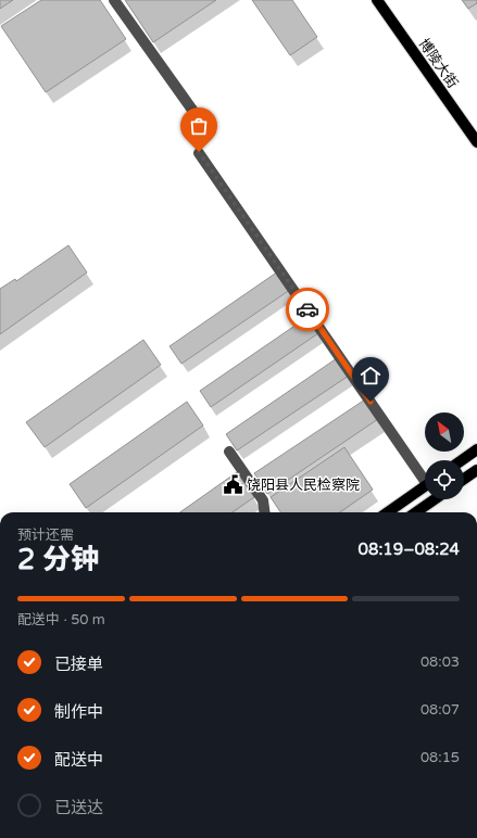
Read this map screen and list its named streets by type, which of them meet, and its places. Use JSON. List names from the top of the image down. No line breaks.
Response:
{"streets":{"main road":["博陵大街"]},"places":{"public building":["饶阳县人民检察院"]},"north":"top left","page":{"heading":["2 分钟","预计还需","08:19–08:24"],"bar":"配送中 · 50 m","list":[["已接单","08:03"],["制作中","08:07"],["配送中","08:15"],"已送达"]}}
